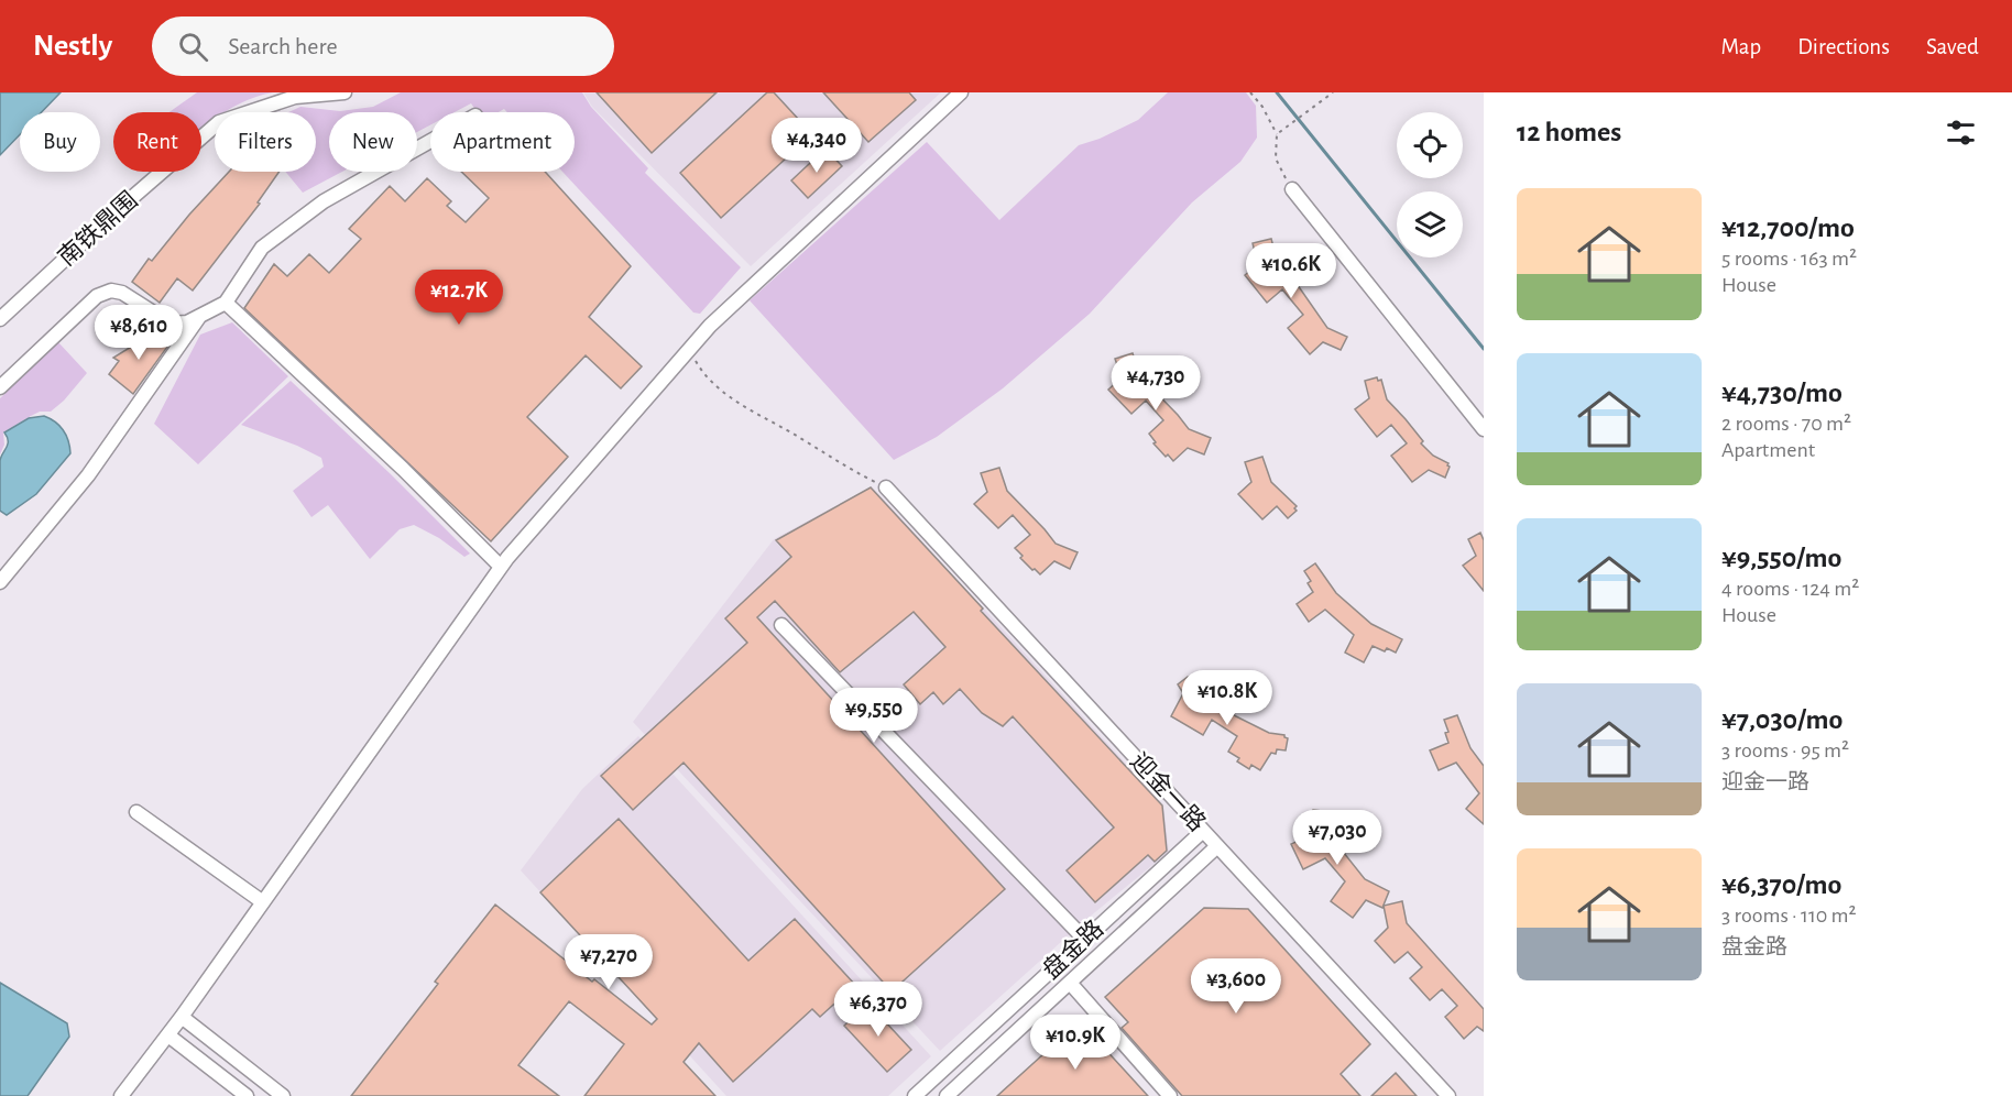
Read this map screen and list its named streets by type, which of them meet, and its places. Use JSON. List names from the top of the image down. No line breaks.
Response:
{"streets":{"street":["南铁鼎围","迎金一路","盘金路"]},"crossings":[["迎金一路","盘金路"]],"page":{"header":"Nestly","search":"Search here","nav":["Map","Directions","Saved"],"heading":"12 homes","chip":["Buy","Rent","Filters","New","Apartment"],"price":["¥4,340","¥10.6K","¥12.7K","¥8,610","¥4,730","¥10.8K","¥9,550","¥7,030","¥7,270","¥3,600","¥6,370","¥10.9K"],"list":[{"name":"¥12,700/mo","note":"5 rooms · 163 m² · House"},{"name":"¥4,730/mo","note":"2 rooms · 70 m² · Apartment"},{"name":"¥9,550/mo","note":"4 rooms · 124 m² · House"},{"name":"¥7,030/mo","note":"3 rooms · 95 m² · 迎金一路"},{"name":"¥6,370/mo","note":"3 rooms · 110 m² · 盘金路"}]}}
